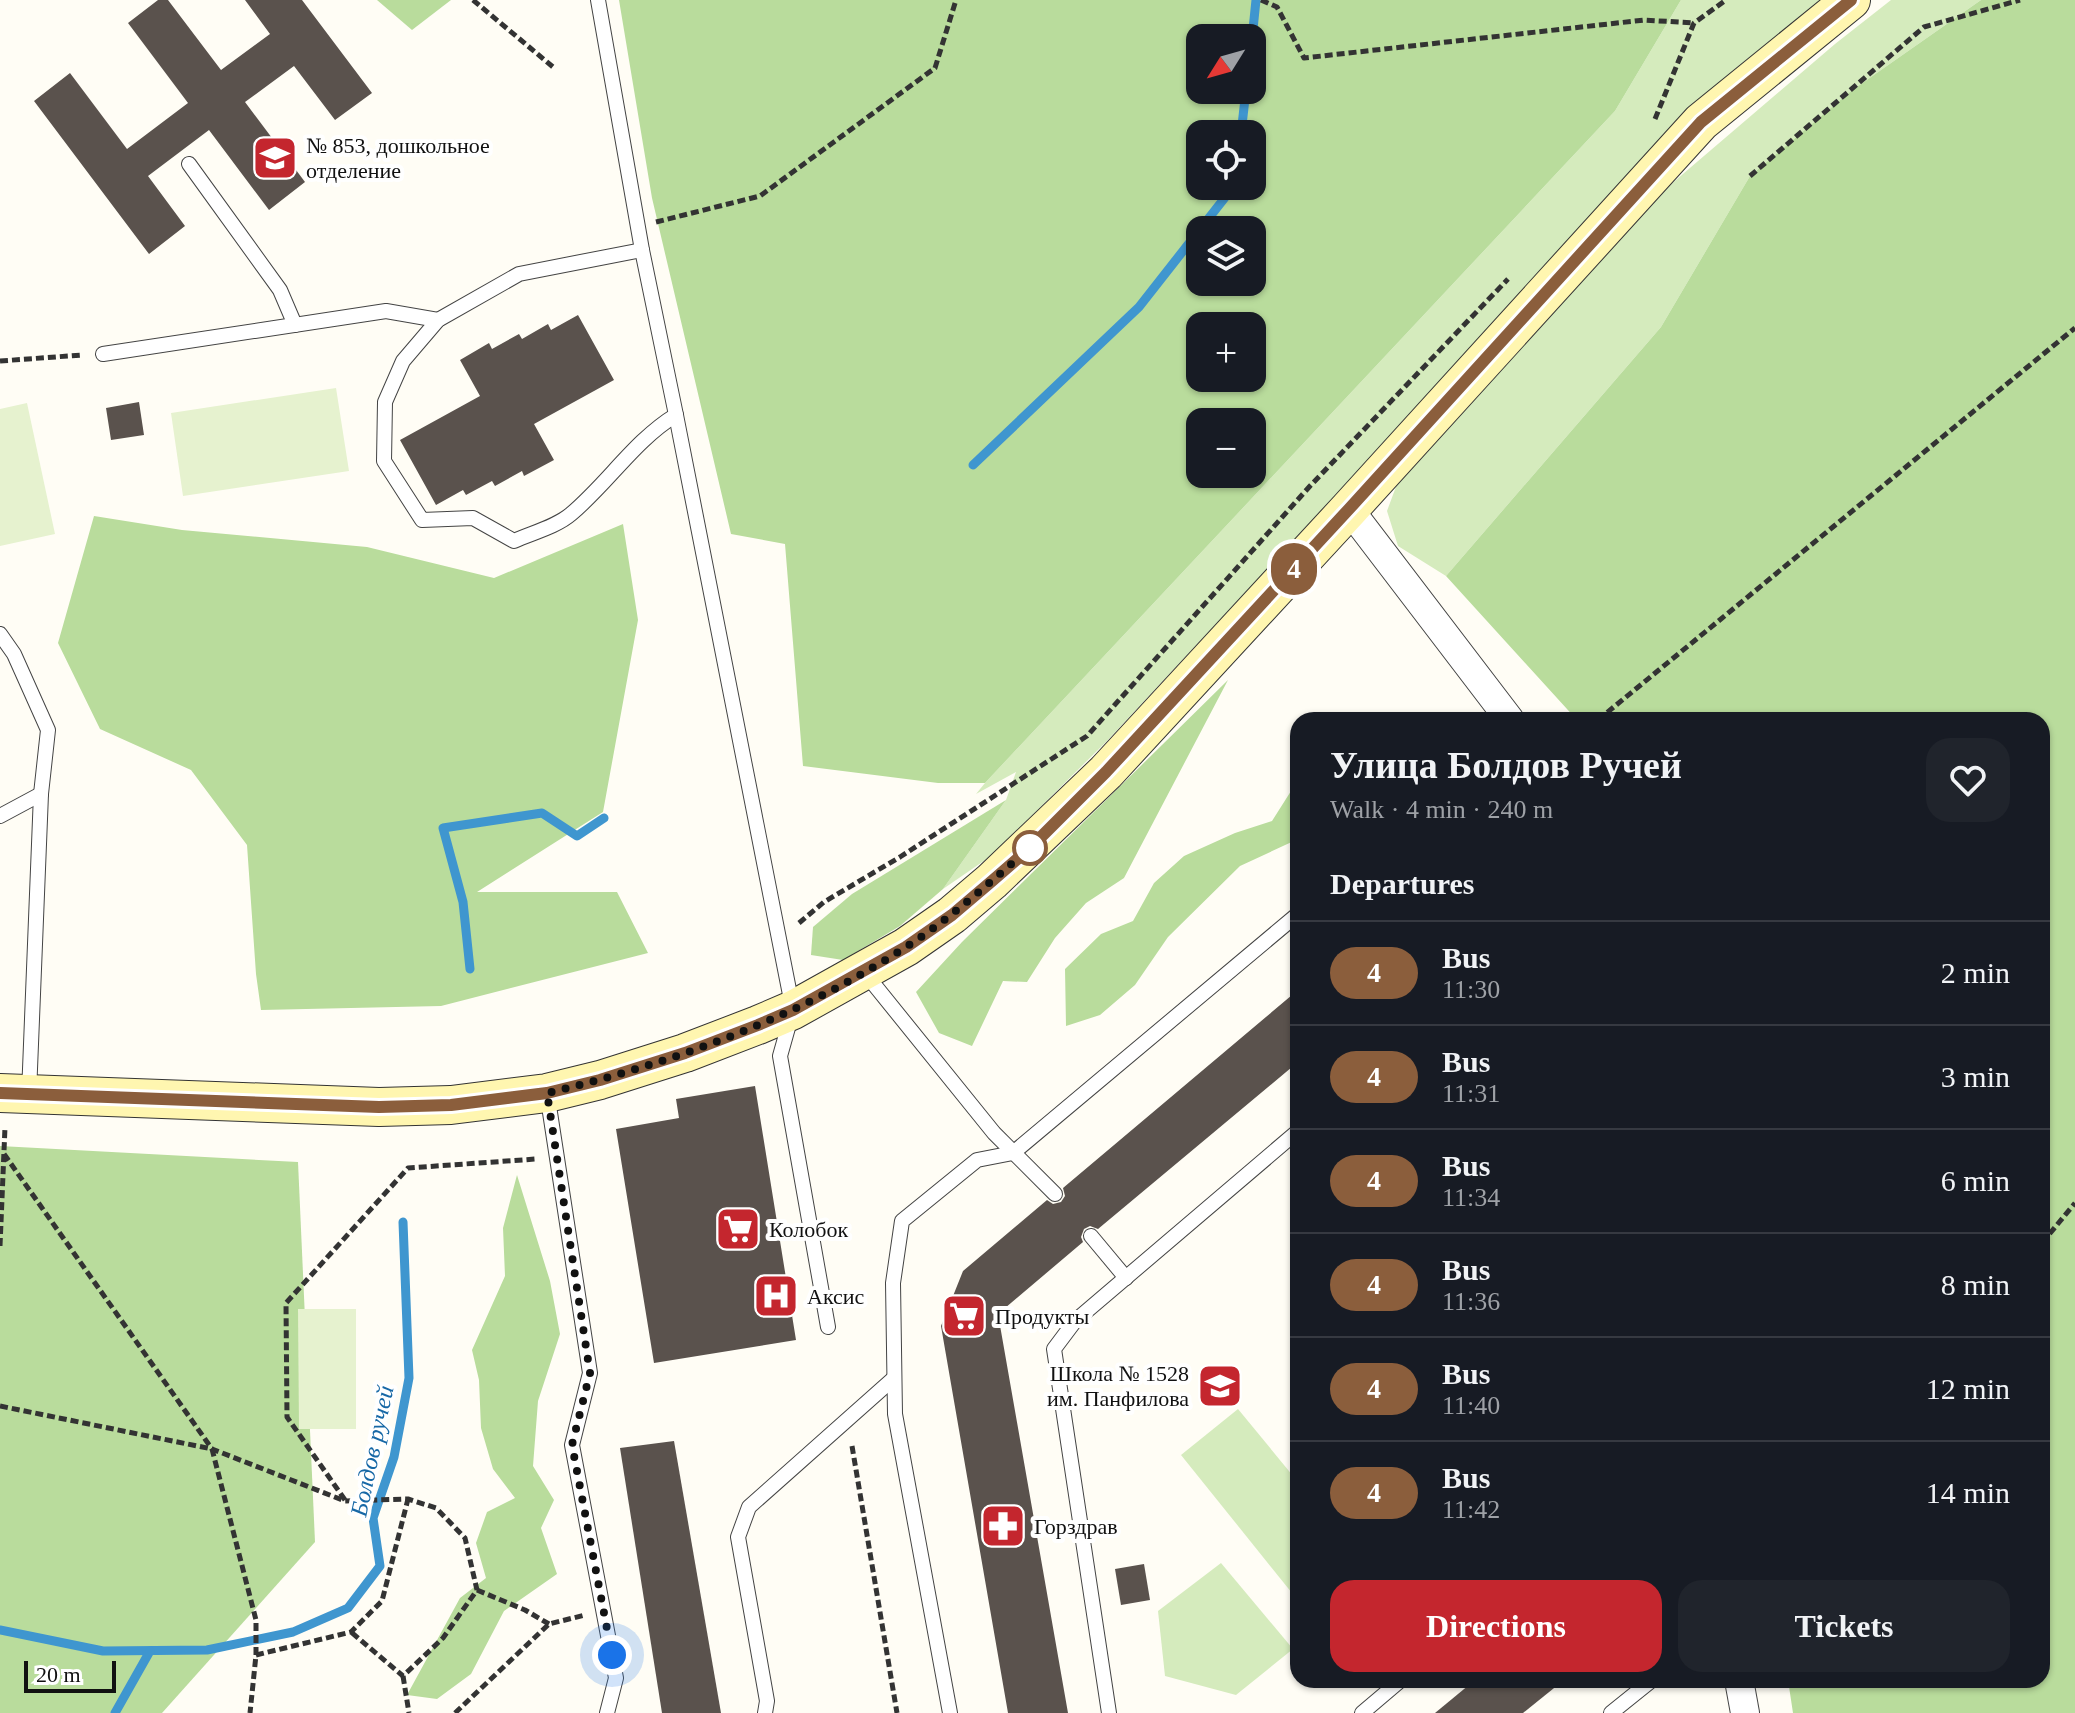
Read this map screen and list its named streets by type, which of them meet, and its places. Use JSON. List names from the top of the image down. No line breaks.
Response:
{"water":["Болдов ручей"],"places":{"school or university":["№ 853, дошкольное отделение","Школа № 1528 им. Панфилова"],"supermarket":["Колобок","Продукты"],"hospital":["Аксис"],"pharmacy":["Горздрав"]},"lines":["bus line 4"],"scale_bar":"20 m","north":"bottom left","page":{"on_map":"4","map_buttons":["+","−"],"heading":[["Улица Болдов Ручей","Walk · 4 min · 240 m"],"Departures"],"list":[{"mark":"4","name":"Bus","note":"11:30","value":"2 min"},{"mark":"4","name":"Bus","note":"11:31","value":"3 min"},{"mark":"4","name":"Bus","note":"11:34","value":"6 min"},{"mark":"4","name":"Bus","note":"11:36","value":"8 min"},{"mark":"4","name":"Bus","note":"11:40","value":"12 min"},{"mark":"4","name":"Bus","note":"11:42","value":"14 min"}],"buttons":["Directions","Tickets"],"scale":"20 m"}}
